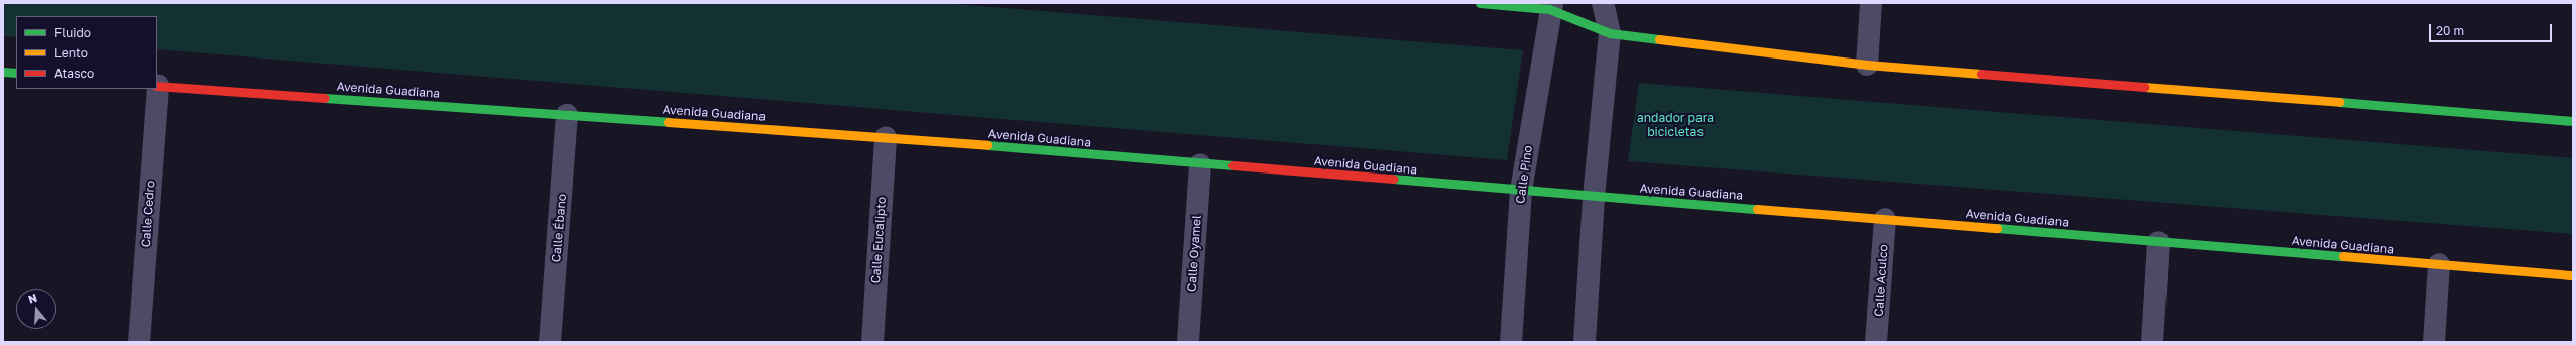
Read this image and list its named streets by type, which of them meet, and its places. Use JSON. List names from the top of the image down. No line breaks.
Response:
{"streets":{"street":["Avenida Guadiana","Calle Pino","Calle Cedro","Calle Ébano","Calle Eucalipto","Calle Oyamel","Calle Aculco"]},"crossings":[["Avenida Guadiana","Calle Pino"],["Avenida Guadiana","Calle Ébano"],["Avenida Guadiana","Calle Eucalipto"],["Avenida Guadiana","Calle Oyamel"],["Avenida Guadiana","Calle Aculco"]],"parks":["andador para bicicletas"],"legend":["Fluido","Lento","Atasco"],"scale_bar":"20 m","north":"top"}
